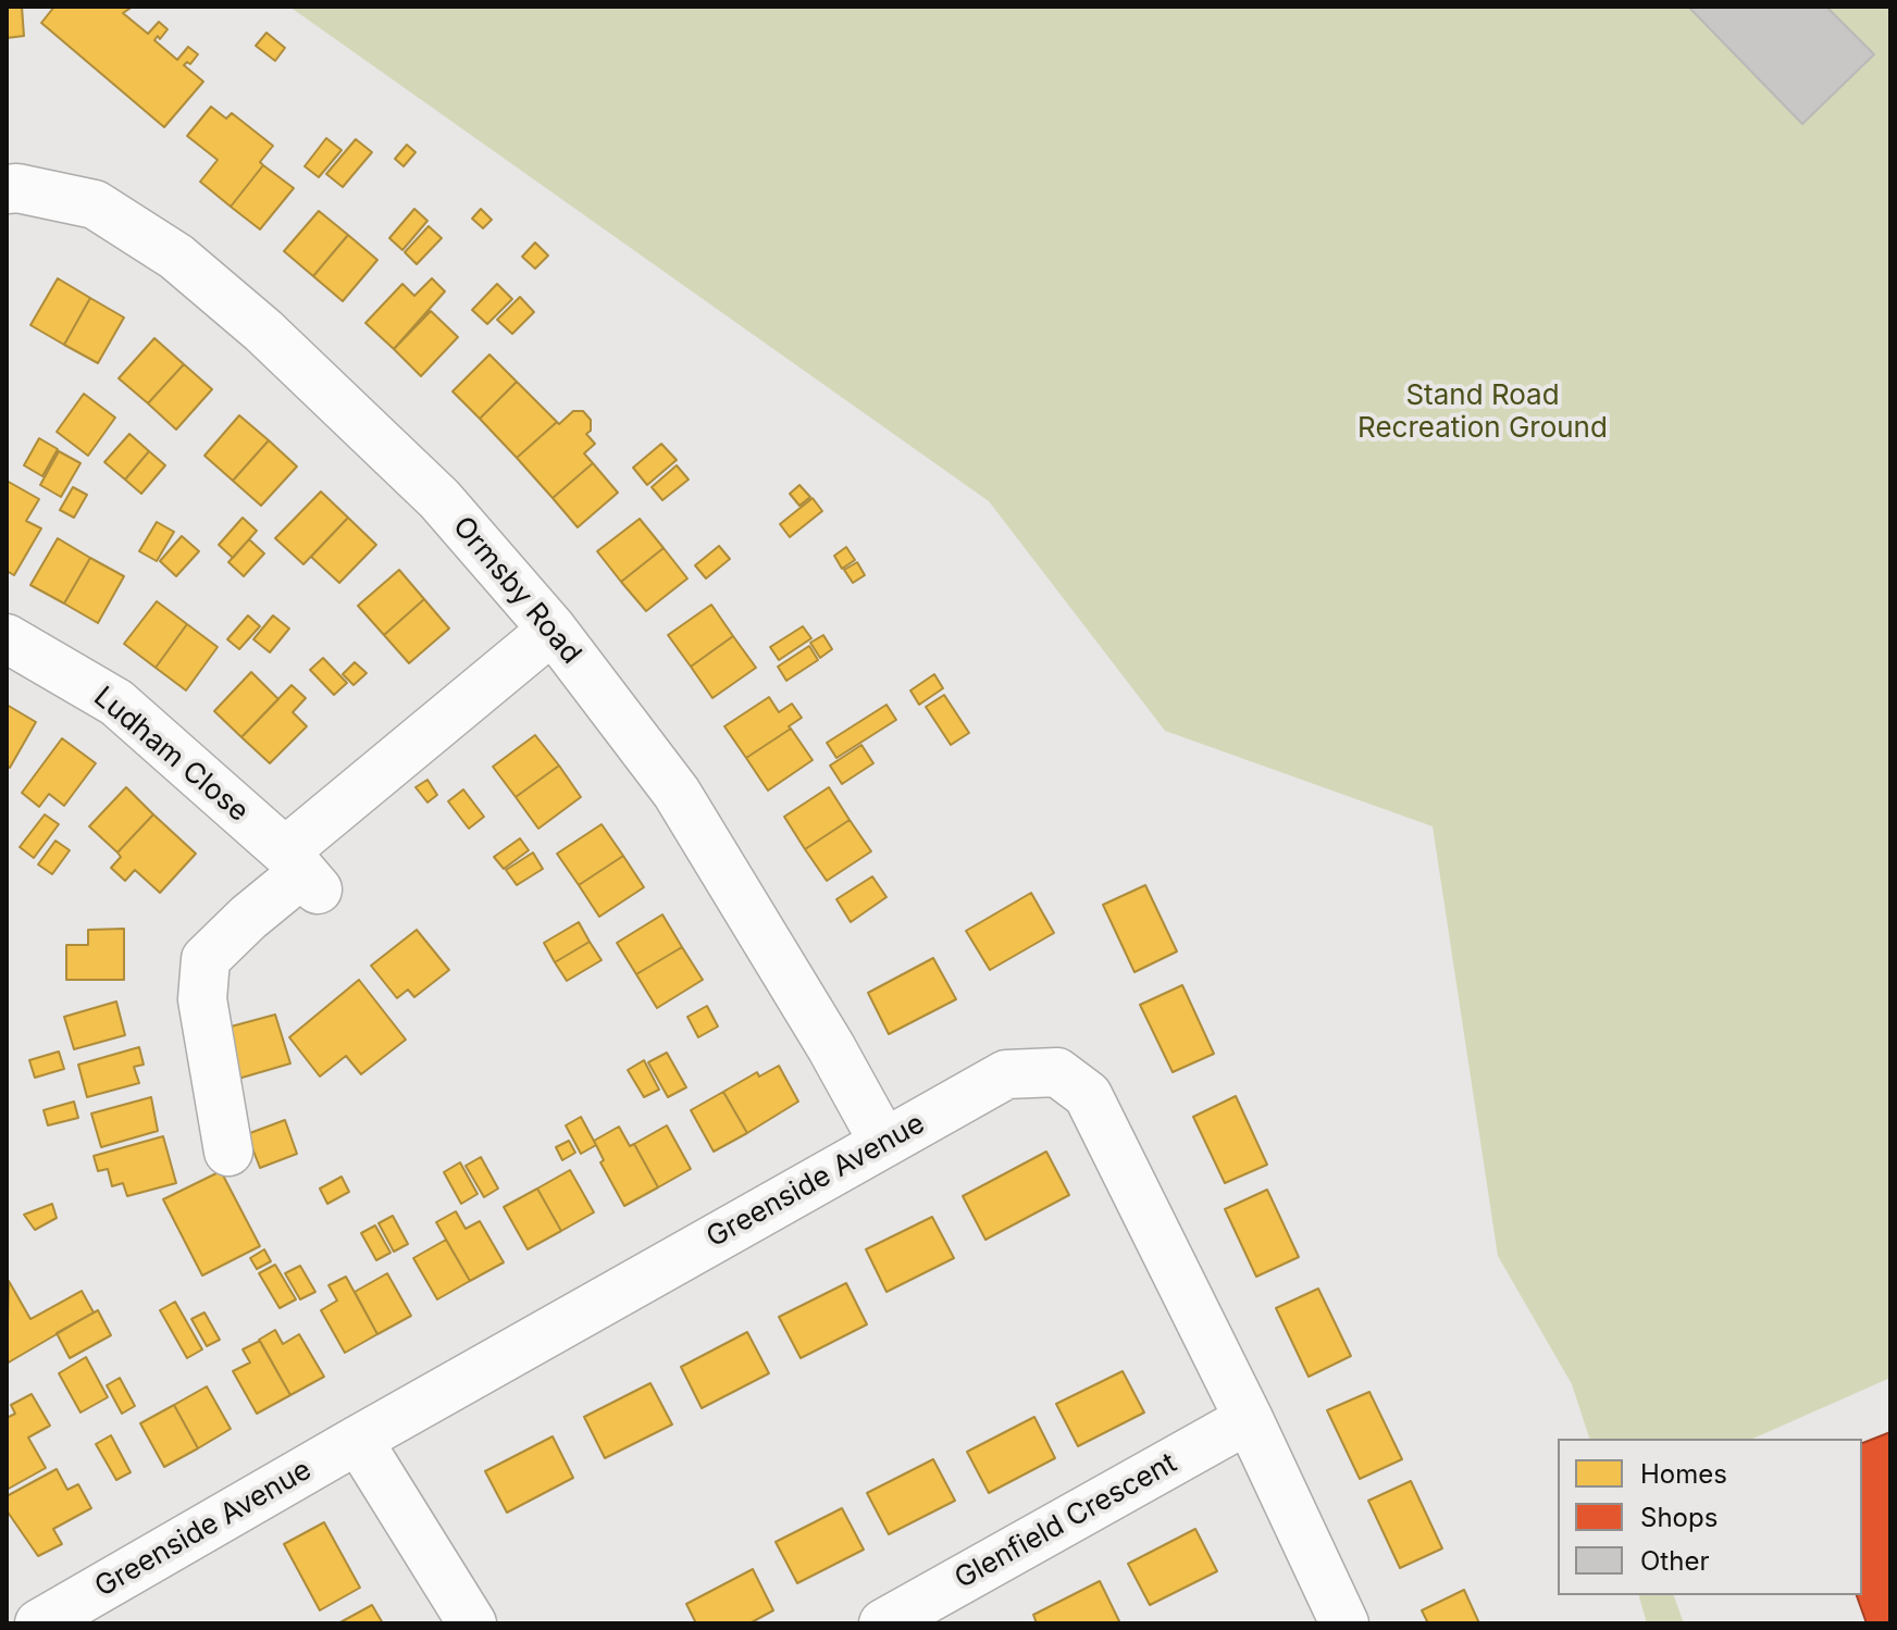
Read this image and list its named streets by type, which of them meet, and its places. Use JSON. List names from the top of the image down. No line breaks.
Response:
{"streets":{"street":["Ormsby Road","Ludham Close","Greenside Avenue","Glenfield Crescent"]},"crossings":[["Ormsby Road","Greenside Avenue"],["Greenside Avenue","Glenfield Crescent"]],"parks":["Stand Road Recreation Ground"],"legend":["Homes","Shops","Other"]}
